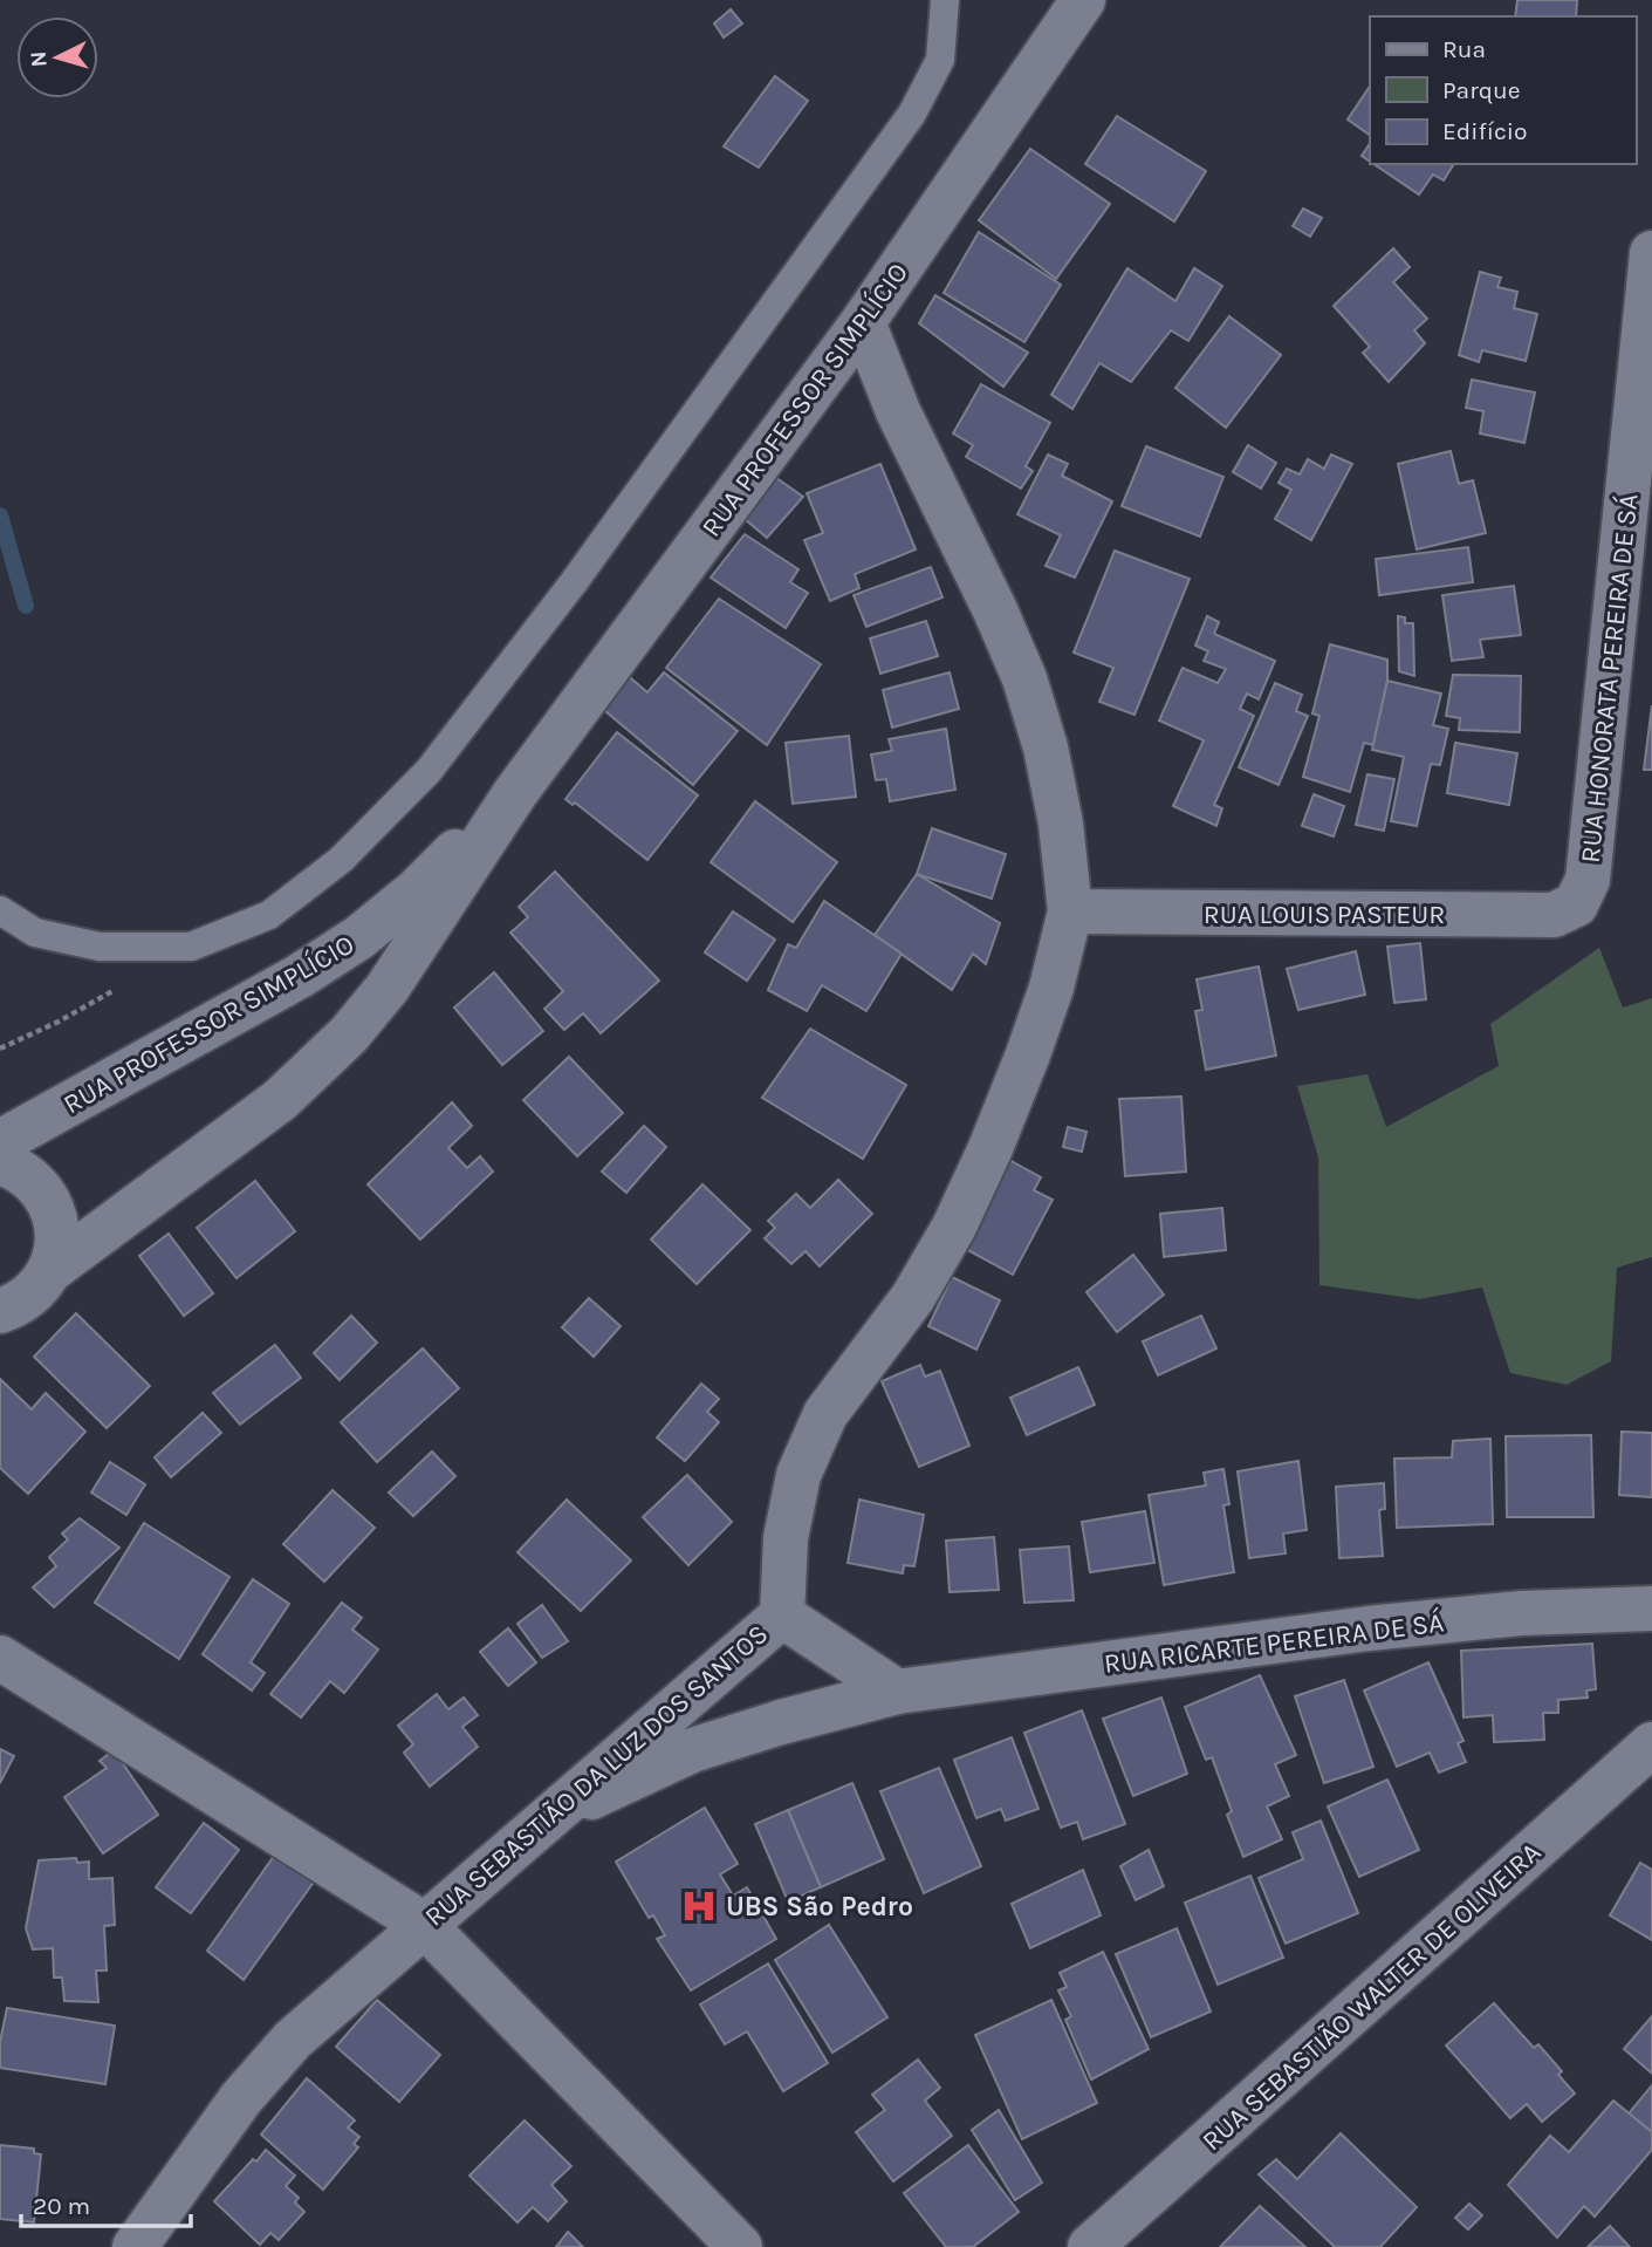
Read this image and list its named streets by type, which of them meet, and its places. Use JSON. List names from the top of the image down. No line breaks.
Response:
{"streets":{"street":["RUA PROFESSOR SIMPLÍCIO","RUA HONORATA PEREIRA DE SÁ","RUA LOUIS PASTEUR","RUA RICARTE PEREIRA DE SÁ","RUA SEBASTIÃO DA LUZ DOS SANTOS","RUA SEBASTIÃO WALTER DE OLIVEIRA"]},"crossings":[["RUA PROFESSOR SIMPLÍCIO","RUA SEBASTIÃO DA LUZ DOS SANTOS"],["RUA HONORATA PEREIRA DE SÁ","RUA LOUIS PASTEUR"],["RUA LOUIS PASTEUR","RUA SEBASTIÃO DA LUZ DOS SANTOS"],["RUA RICARTE PEREIRA DE SÁ","RUA SEBASTIÃO DA LUZ DOS SANTOS"]],"places":{"hospital":["UBS São Pedro"]},"legend":["Rua","Parque","Edifício"],"scale_bar":"20 m","north":"left"}
